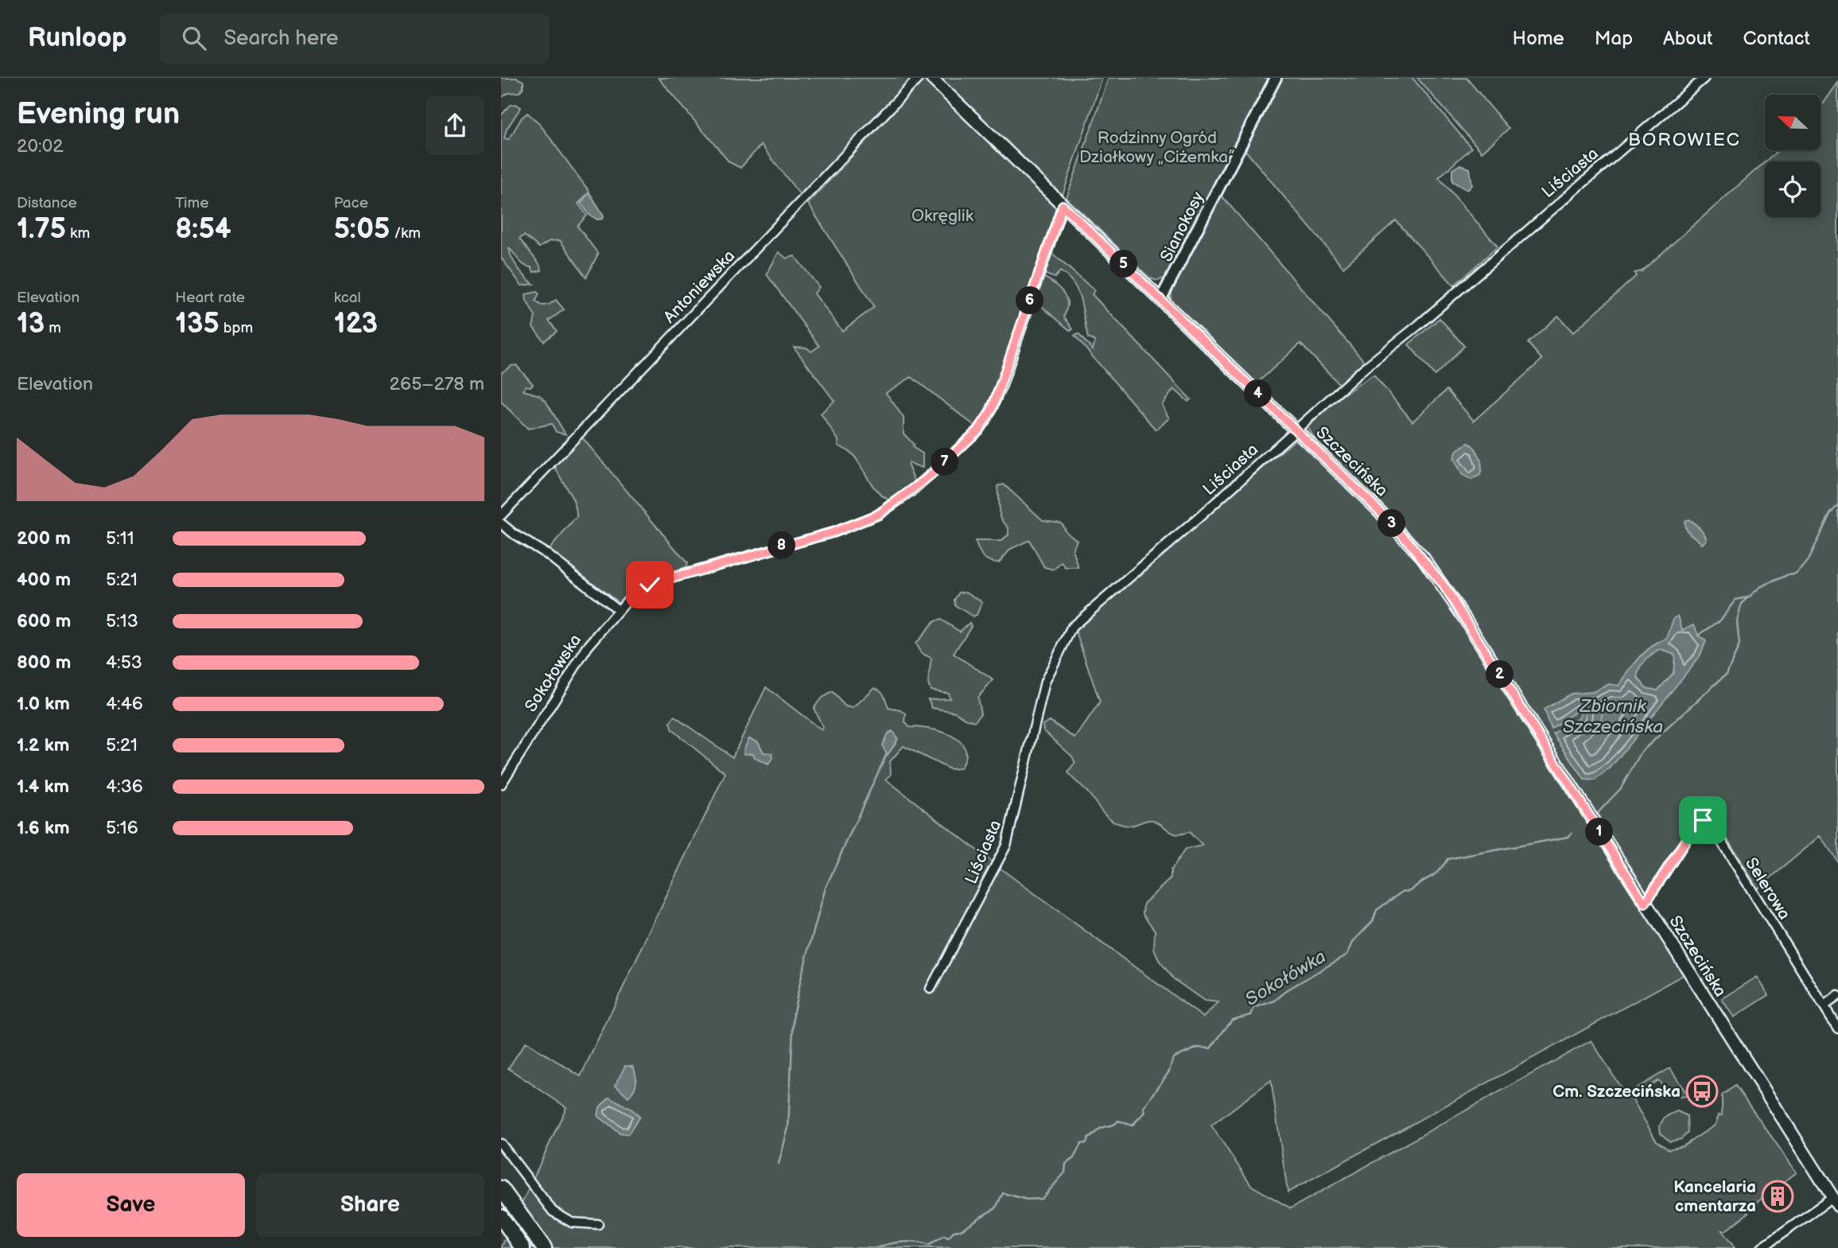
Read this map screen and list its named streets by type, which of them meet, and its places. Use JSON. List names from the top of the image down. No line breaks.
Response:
{"streets":{"main road":["Szczecińska"],"street":["Liściasta","Sianokosy","Antoniewska","Sokołowska","Selerowa"]},"crossings":[["Liściasta","Szczecińska"],["Sianokosy","Szczecińska"],["Szczecińska","Sokołowska"],["Szczecińska","Selerowa"]],"districts":["BOROWIEC"],"water":["Zbiornik Szczecińska","Sokołówka"],"parks":["Rodzinny Ogród Działkowy „Ciżemka”","Okręglik"],"places":{"bus stop":["Cm. Szczecińska"],"building":["Kancelaria cmentarza"]},"north":"left","page":{"header":"Runloop","search":"Search here","nav":["Home","Map","About","Contact"],"heading":["Evening run","20:02"],"stats":[["Distance","1.75 km"],["Time","8:54"],["Pace","5:05 /km"],["Elevation","13 m"],["Heart rate","135 bpm"],["kcal","123"]],"pins":["5","6","4","7","3","8","2","1"],"chart":["Elevation","265–278 m"],"list":[{"name":"200 m","note":"5:11"},{"name":"400 m","note":"5:21"},{"name":"600 m","note":"5:13"},{"name":"800 m","note":"4:53"},{"name":"1.0 km","note":"4:46"},{"name":"1.2 km","note":"5:21"},{"name":"1.4 km","note":"4:36"},{"name":"1.6 km","note":"5:16"}],"buttons":["Save","Share"]}}
